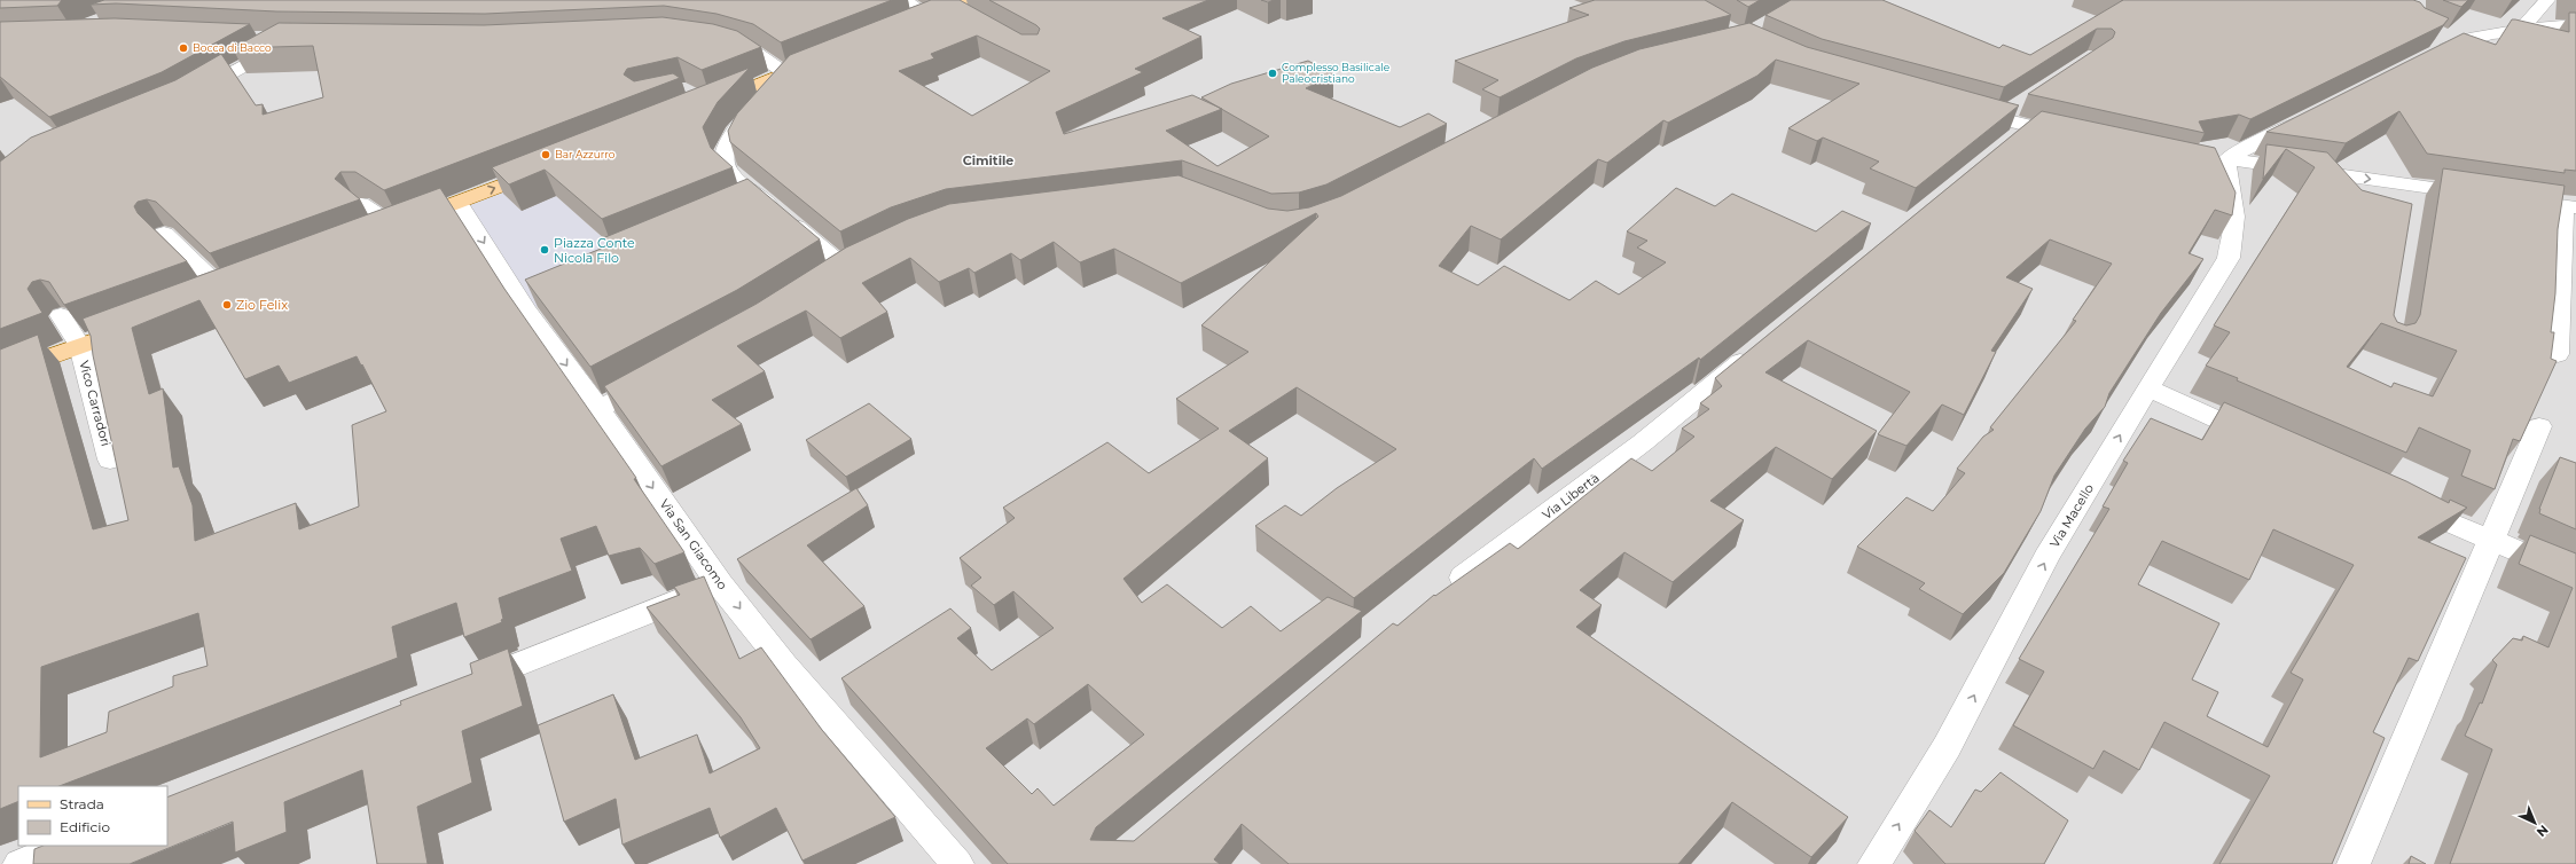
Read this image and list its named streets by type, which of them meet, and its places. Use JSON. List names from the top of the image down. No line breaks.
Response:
{"streets":{"street":["Vico Carradori","Via Libertà","Via Macello","Via San Giacomo"]},"one_way":["Via Macello","Via San Giacomo"],"districts":["Cimitile"],"places":["Bocca di Bacco","Complesso Basilicale Paleocristiano","Bar Azzurro","Piazza Conte Nicola Filo","Zio Felix"],"legend":["Strada","Edificio"],"north":"bottom right"}
